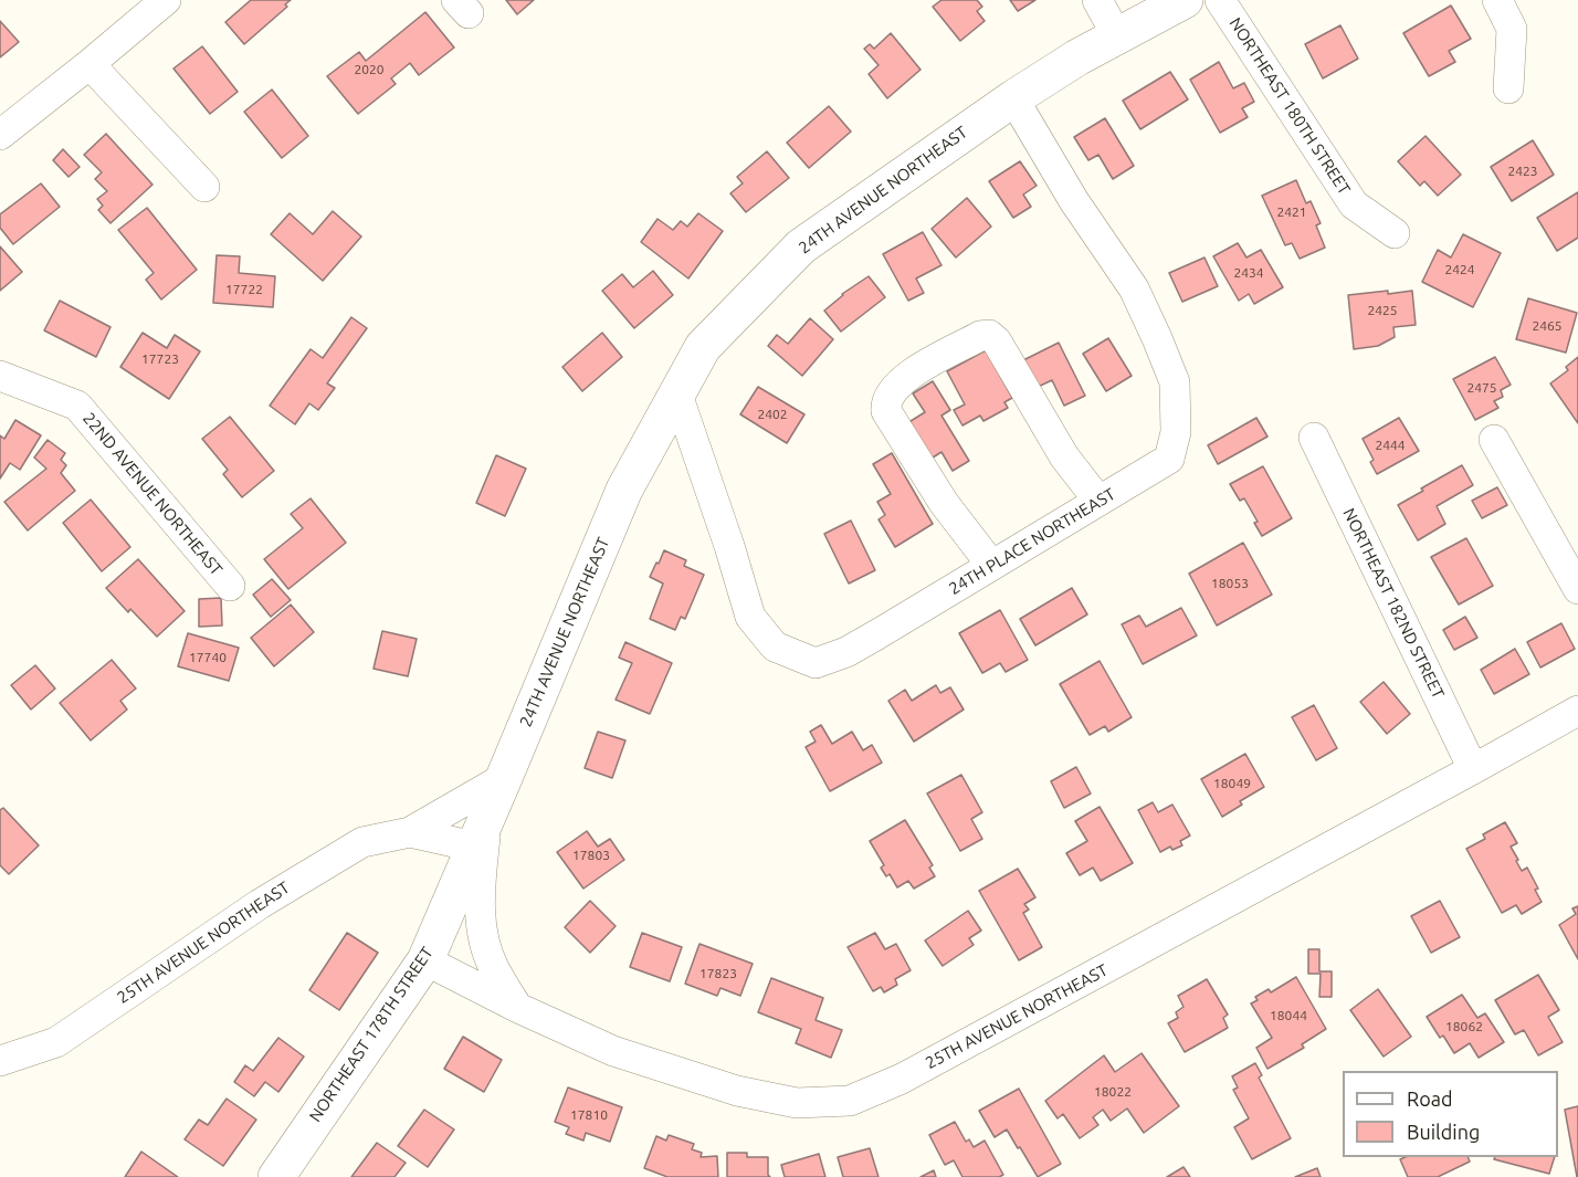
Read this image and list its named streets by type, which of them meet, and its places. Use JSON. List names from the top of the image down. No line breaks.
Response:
{"streets":{"main road":["24TH AVENUE NORTHEAST","NORTHEAST 178TH STREET"],"street":["NORTHEAST 180TH STREET","22ND AVENUE NORTHEAST","24TH PLACE NORTHEAST","NORTHEAST 182ND STREET","25TH AVENUE NORTHEAST"]},"crossings":[["24TH AVENUE NORTHEAST","24TH PLACE NORTHEAST"],["24TH AVENUE NORTHEAST","25TH AVENUE NORTHEAST"],["24TH AVENUE NORTHEAST","NORTHEAST 178TH STREET"],["NORTHEAST 182ND STREET","25TH AVENUE NORTHEAST"],["25TH AVENUE NORTHEAST","NORTHEAST 178TH STREET"]],"house_numbers":["2020","2423","2421","2424","2434","17722","2425","2465","17723","2475","2402","2444","18053","17740","18049","17803","17823","18044","18062","18022","17810"],"legend":["Road","Building"]}
